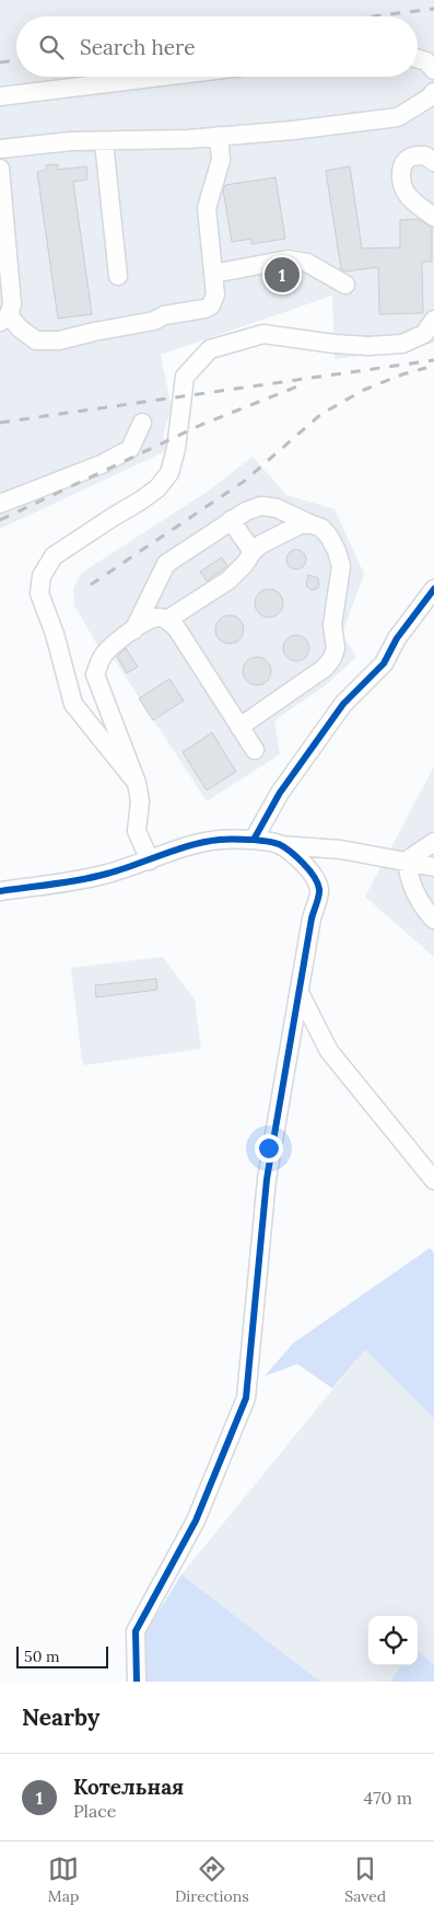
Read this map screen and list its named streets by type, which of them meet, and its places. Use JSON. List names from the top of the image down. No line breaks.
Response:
{"scale_bar":"50 m","page":{"search":"Search here","pins":"1","scale":"50 m","heading":"Nearby","list":[{"mark":"1","name":"Котельная","note":"Place","value":"470 m"}],"nav":["Map","Directions","Saved"]}}
